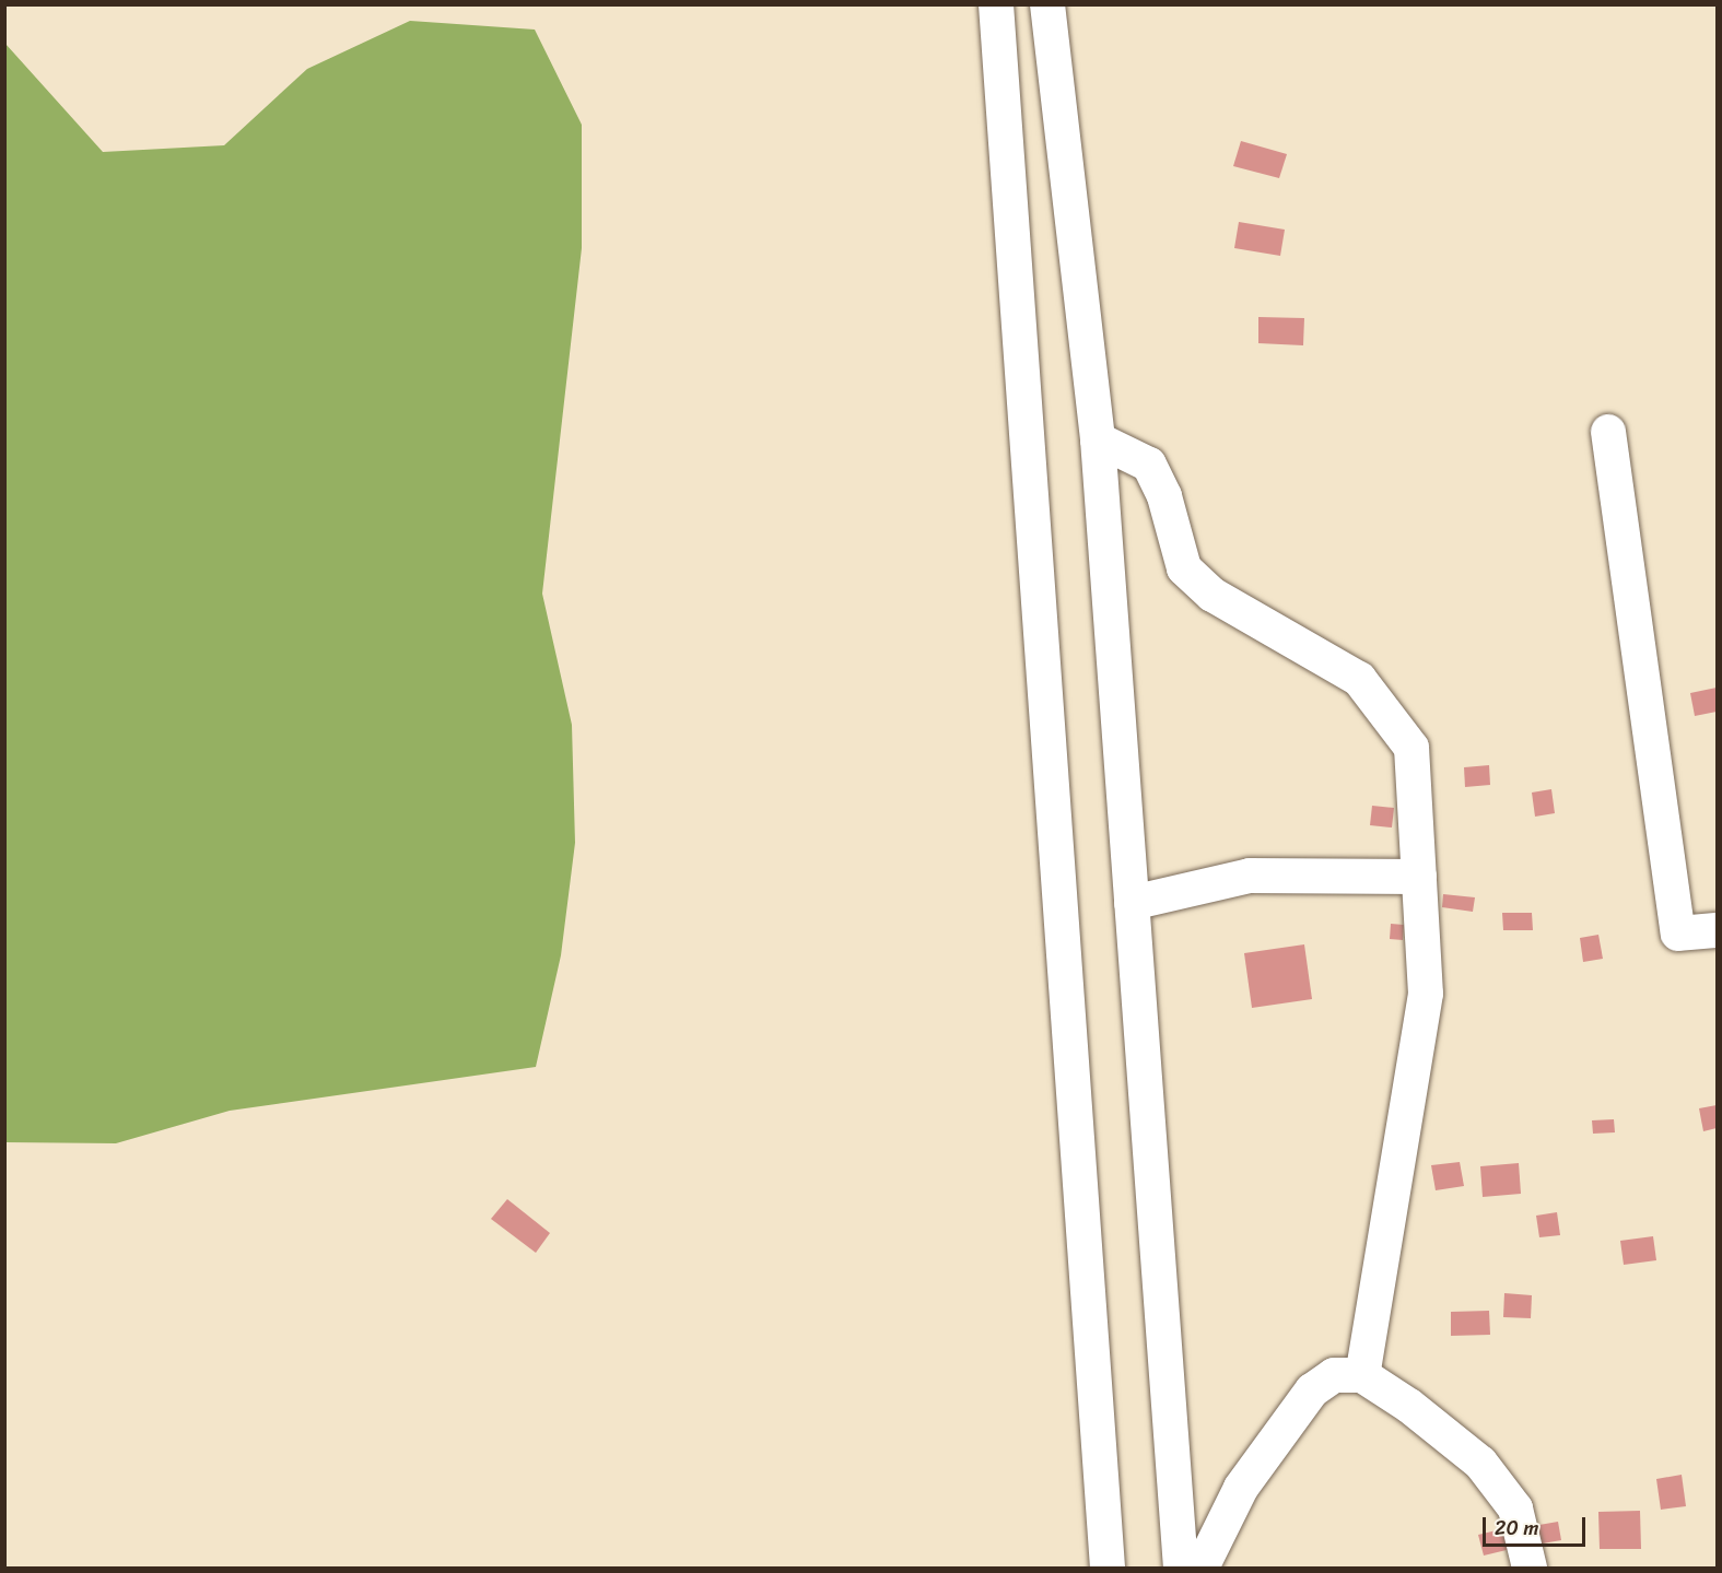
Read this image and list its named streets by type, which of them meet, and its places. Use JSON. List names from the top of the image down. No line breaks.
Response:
{"scale_bar":"20 m"}
